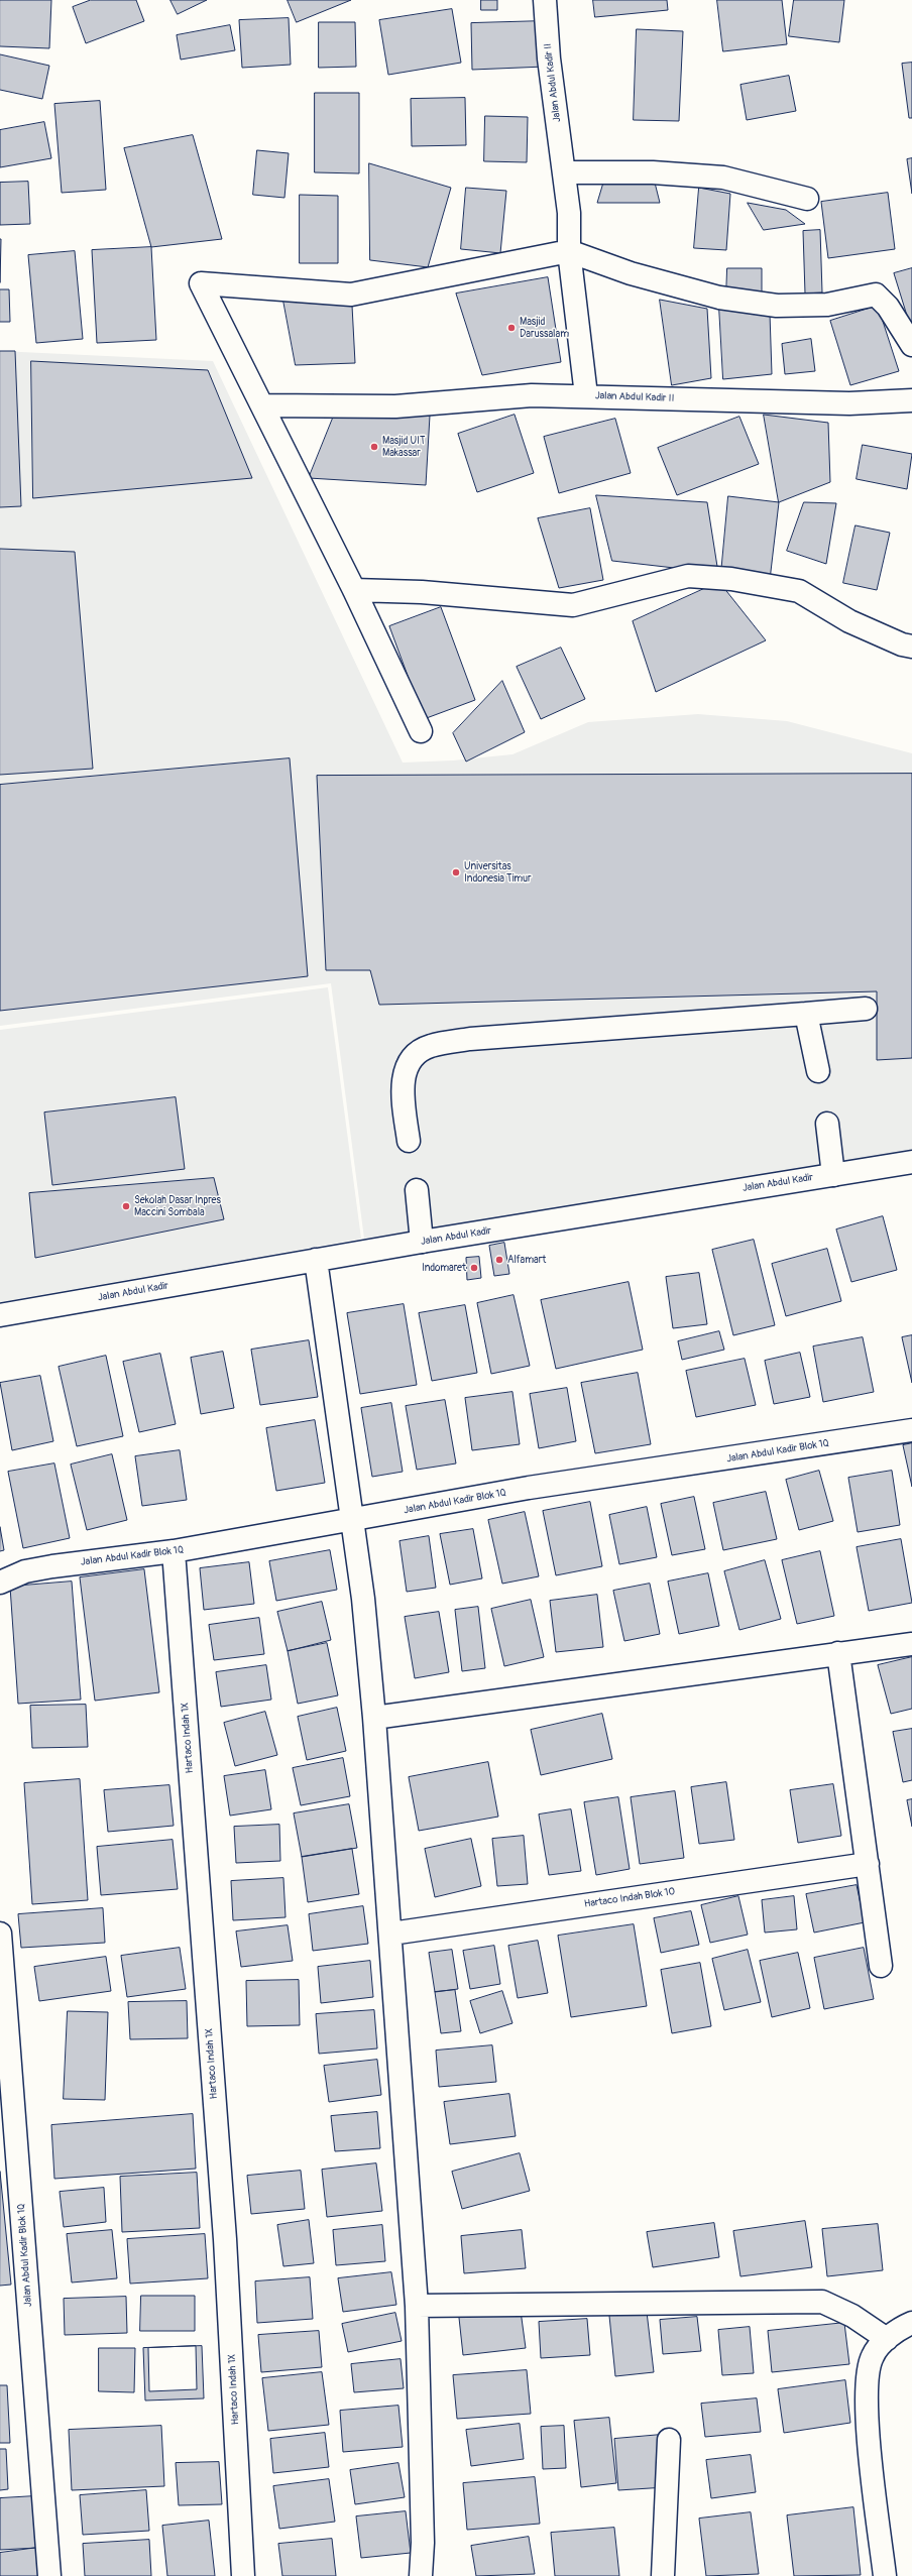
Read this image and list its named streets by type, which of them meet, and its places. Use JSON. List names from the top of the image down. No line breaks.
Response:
{"streets":{"street":["Jalan Abdul Kadir II","Jalan Abdul Kadir","Jalan Abdul Kadir Blok 1Q","Hartaco Indah 1X","Hartaco Indah Blok 1O"]},"crossings":[["Jalan Abdul Kadir Blok 1Q","Hartaco Indah 1X"]],"places":["Masjid Darussalam","Masjid UIT Makassar","Universitas Indonesia Timur","Sekolah Dasar Inpres Maccini Sombala","Alfamart","Indomaret"]}
